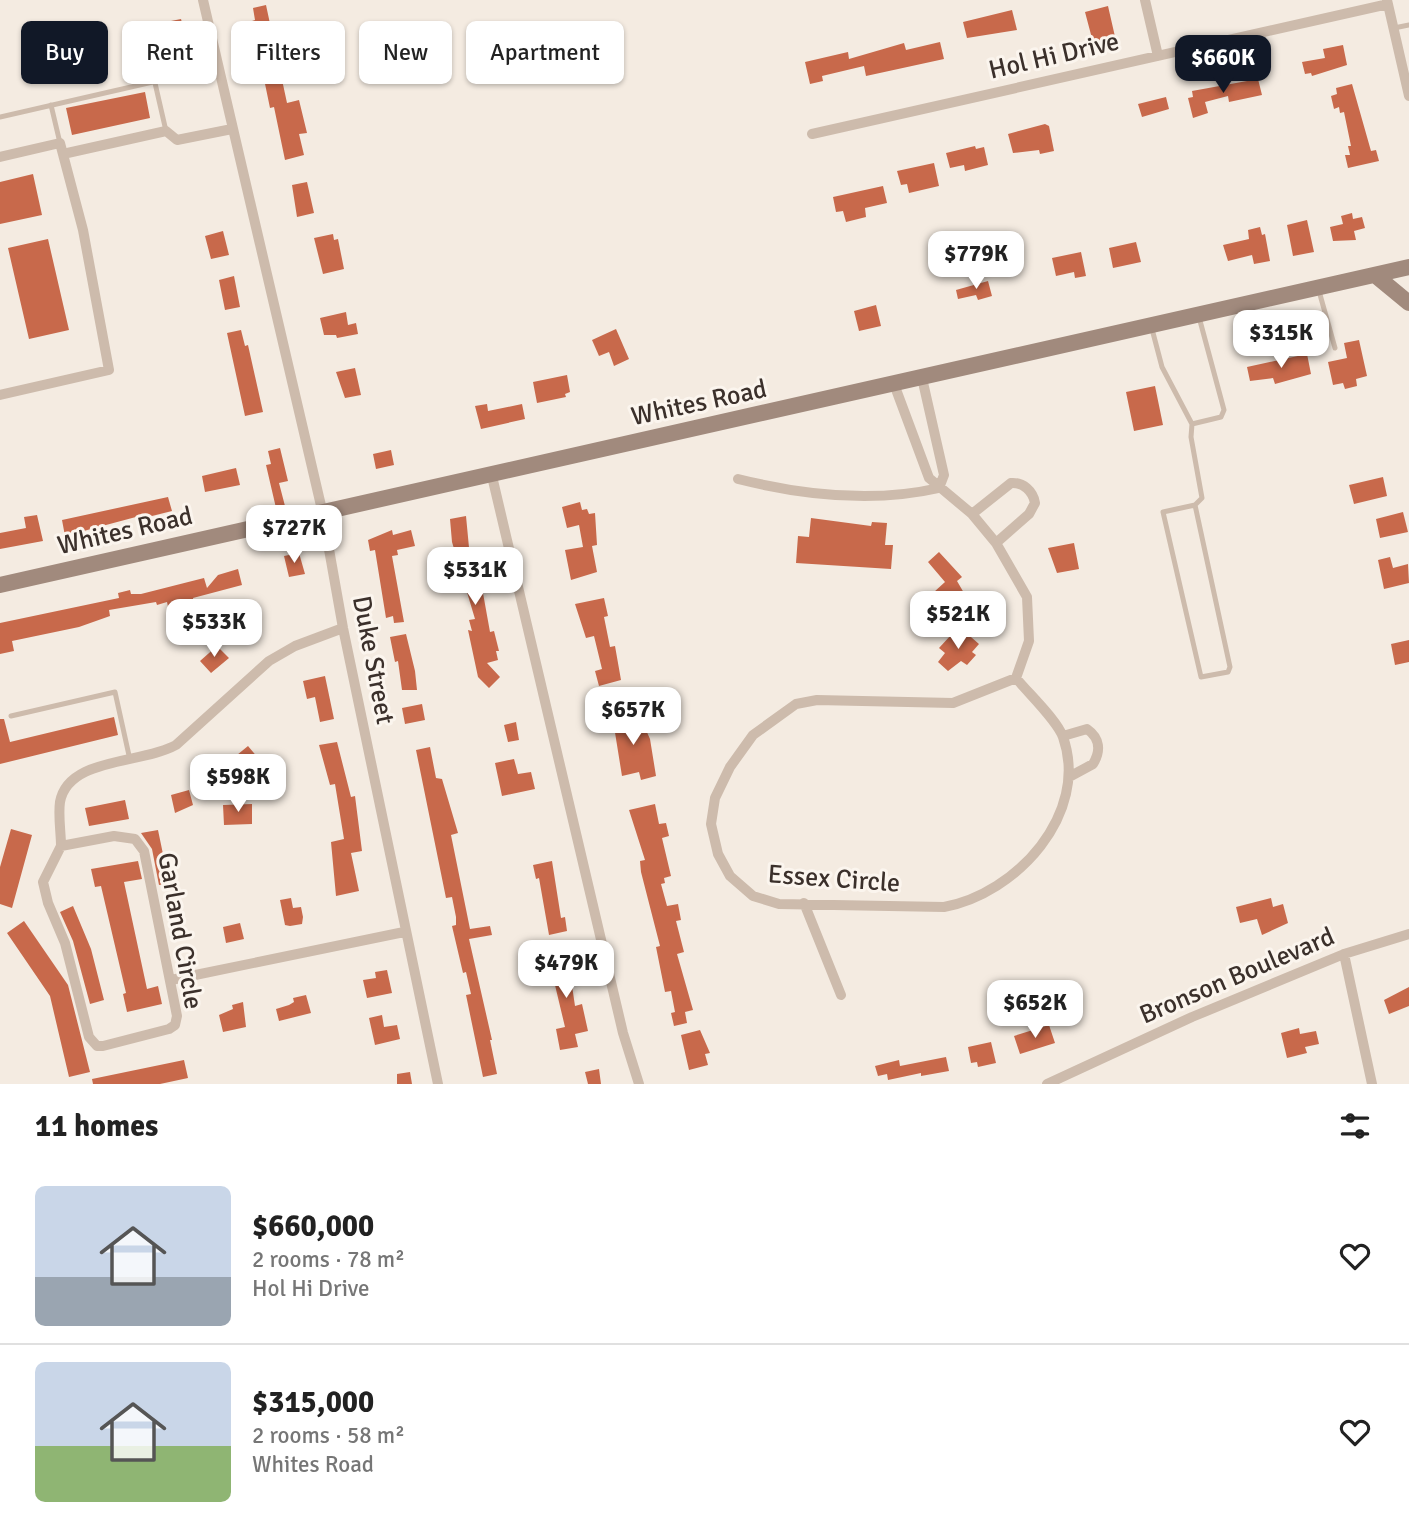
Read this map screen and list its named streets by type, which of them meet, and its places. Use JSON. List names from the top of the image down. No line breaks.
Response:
{"streets":{"street":["Hol Hi Drive","Whites Road","Duke Street","Essex Circle","Garland Circle","Bronson Boulevard"]},"crossings":[["Whites Road","Duke Street"]],"page":{"chip":["Buy","Rent","Filters","New","Apartment"],"price":["$660K","$779K","$315K","$727K","$531K","$521K","$533K","$657K","$598K","$479K","$652K"],"heading":"11 homes","list":[{"name":"$660,000","note":"2 rooms · 78 m² · Hol Hi Drive"},{"name":"$315,000","note":"2 rooms · 58 m² · Whites Road"}]}}
